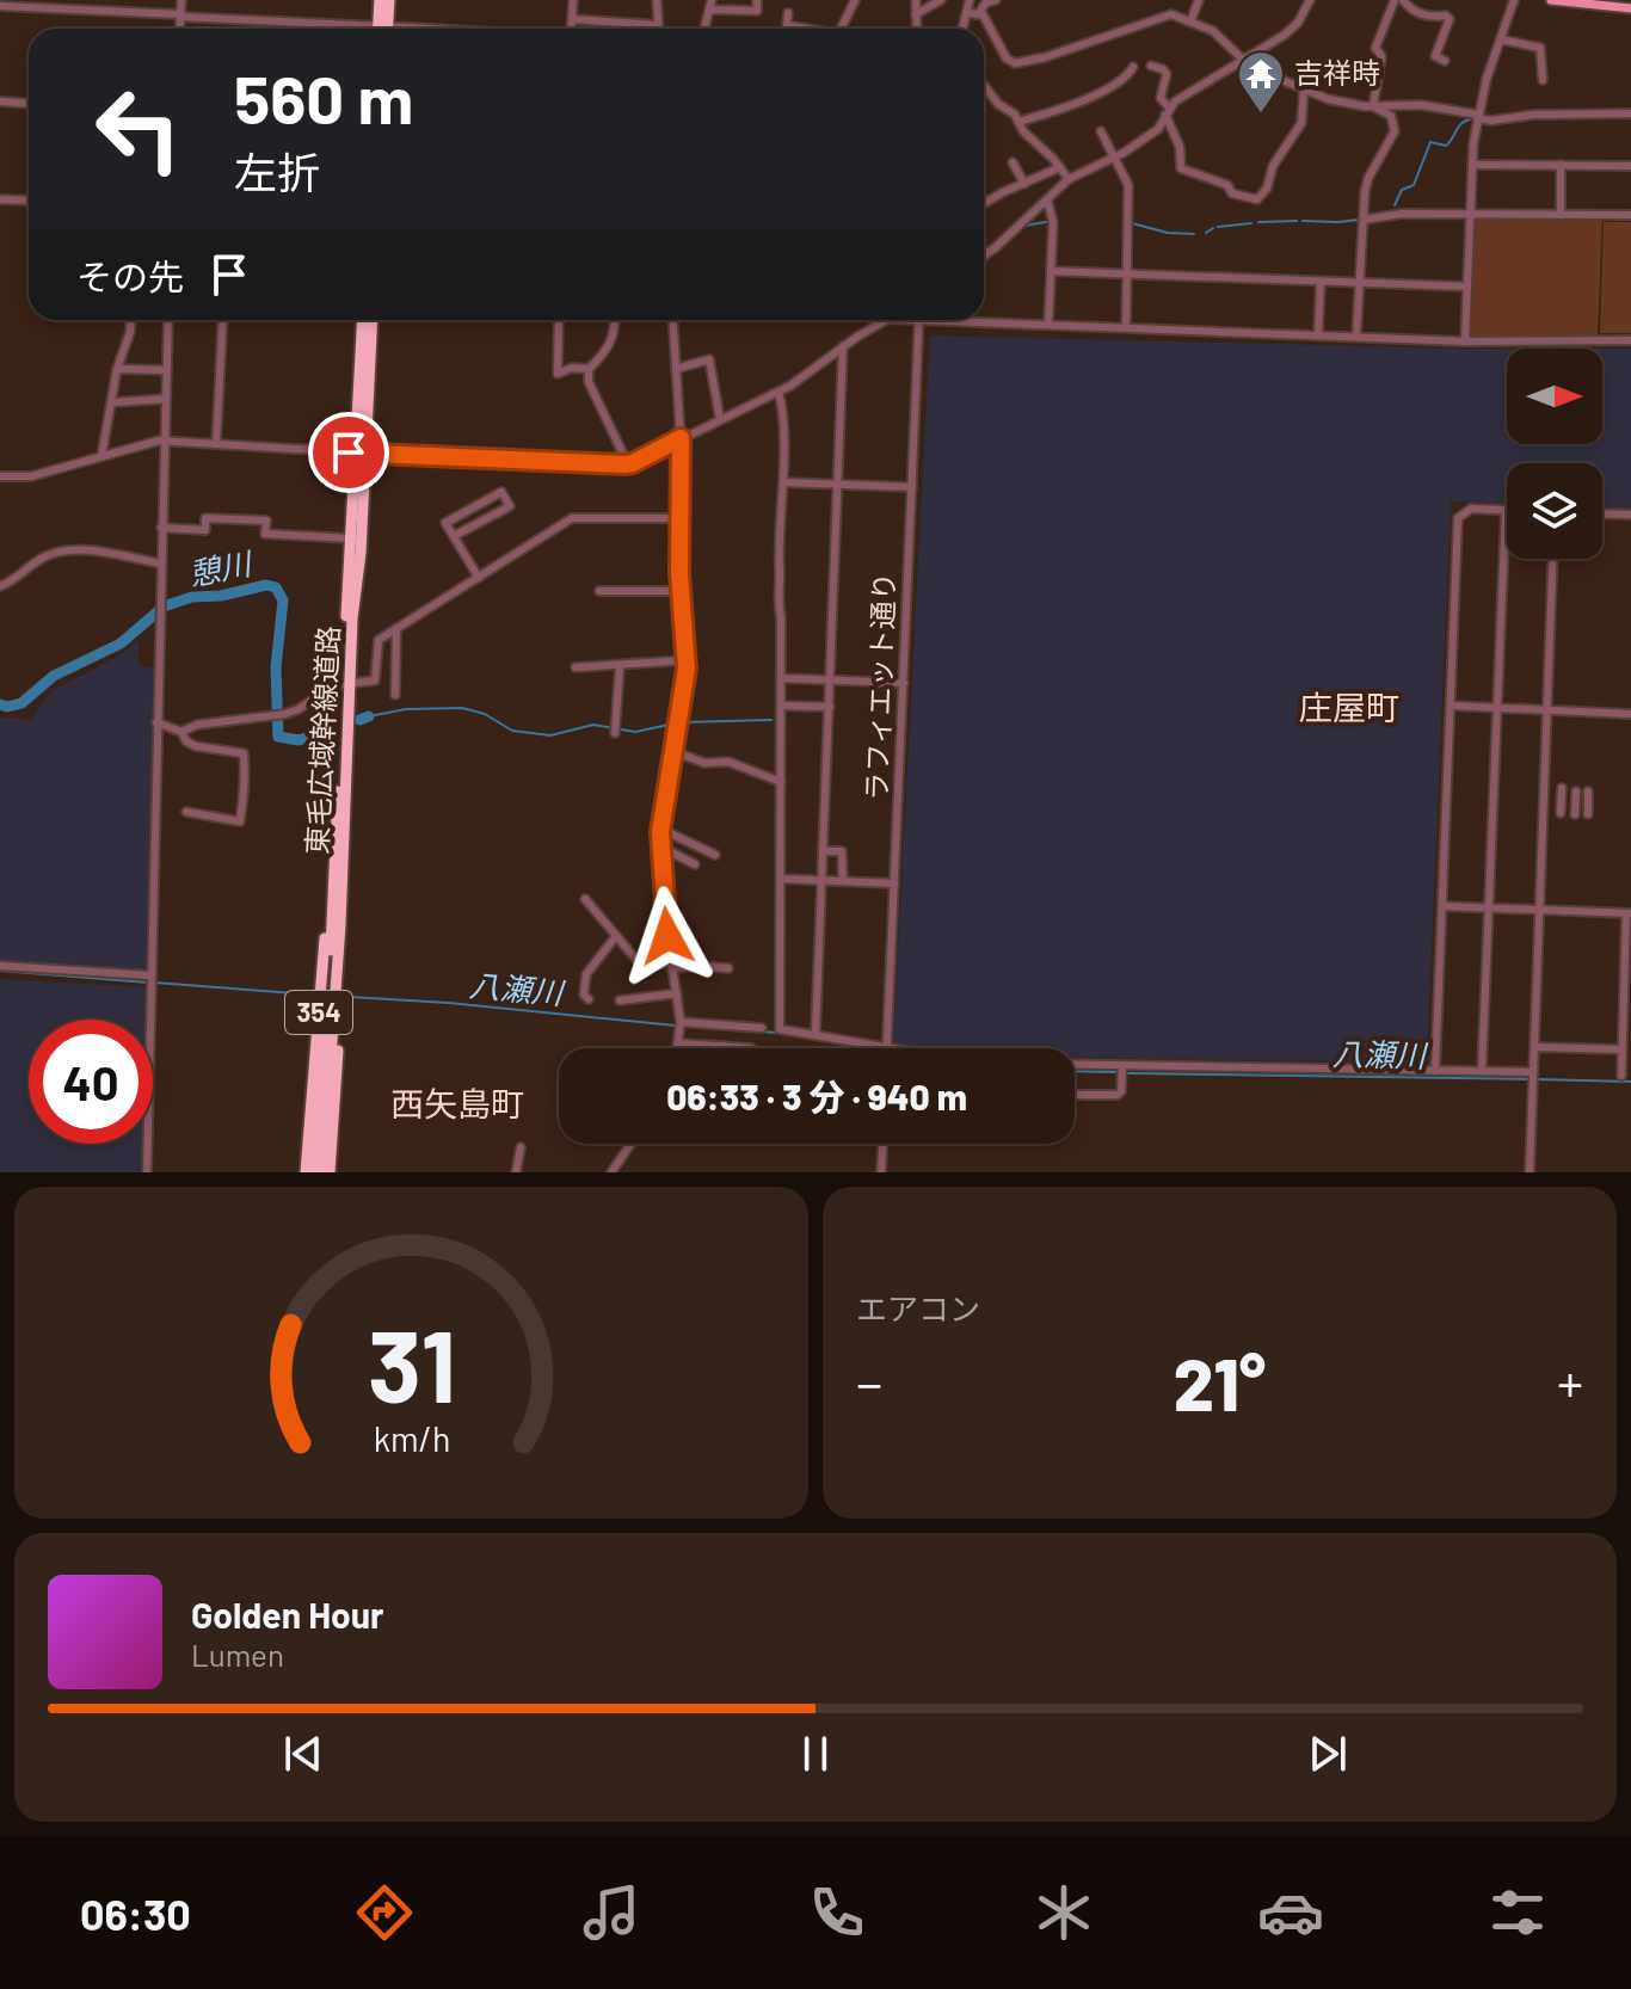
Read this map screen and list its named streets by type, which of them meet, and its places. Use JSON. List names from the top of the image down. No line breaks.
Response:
{"streets":{"highway":["東毛広域幹線道路","354"],"street":["ラフィエット通り"]},"crossings":[["東毛広域幹線道路","354"]],"districts":["庄屋町","西矢島町"],"water":["憩川","八瀬川"],"places":{"temple":["吉祥時"]},"north":"right","page":{"turn":["560 m","左折"],"then":"その先","limit":"40","trip":"06:33 · 3 分 · 940 m","tile":"エアコン","heat":["−","21°","+"],"song":["Golden Hour","Lumen"],"tabs":"06:30","gauge":["31","km/h"]}}
